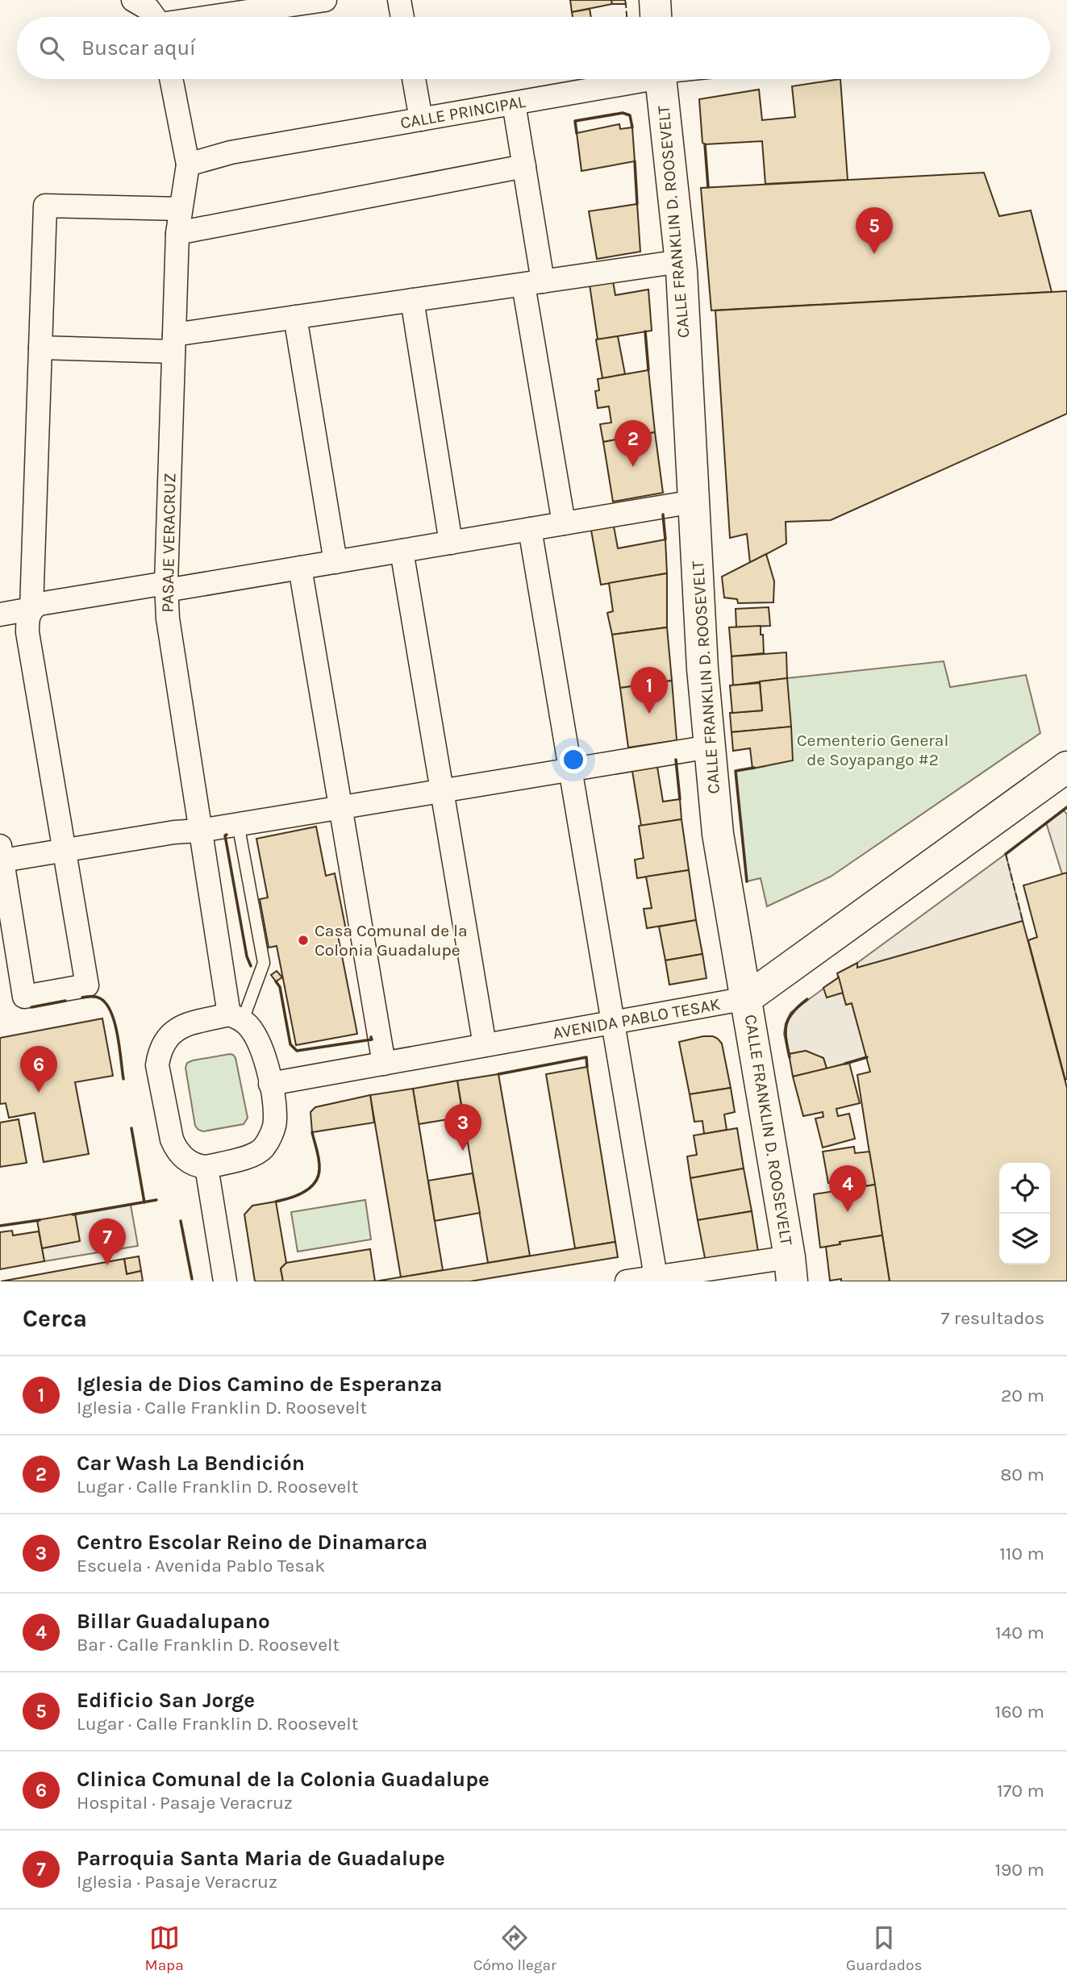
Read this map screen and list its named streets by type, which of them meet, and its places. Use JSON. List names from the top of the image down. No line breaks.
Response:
{"streets":{"main road":["CALLE FRANKLIN D. ROOSEVELT","AVENIDA PABLO TESAK"],"street":["CALLE PRINCIPAL","PASAJE VERACRUZ"]},"crossings":[["CALLE PRINCIPAL","PASAJE VERACRUZ"],["CALLE FRANKLIN D. ROOSEVELT","AVENIDA PABLO TESAK"],["PASAJE VERACRUZ","AVENIDA PABLO TESAK"]],"parks":["Cementerio General de Soyapango #2"],"places":["Casa Comunal de la Colonia Guadalupe"],"page":{"search":"Buscar aquí","pins":["5","2","1","6","3","4","7"],"heading":["Cerca","7 resultados"],"list":[{"mark":"1","name":"Iglesia de Dios Camino de Esperanza","note":"Iglesia · Calle Franklin D. Roosevelt","value":"20 m"},{"mark":"2","name":"Car Wash La Bendición","note":"Lugar · Calle Franklin D. Roosevelt","value":"80 m"},{"mark":"3","name":"Centro Escolar Reino de Dinamarca","note":"Escuela · Avenida Pablo Tesak","value":"110 m"},{"mark":"4","name":"Billar Guadalupano","note":"Bar · Calle Franklin D. Roosevelt","value":"140 m"},{"mark":"5","name":"Edificio San Jorge","note":"Lugar · Calle Franklin D. Roosevelt","value":"160 m"},{"mark":"6","name":"Clinica Comunal de la Colonia Guadalupe","note":"Hospital · Pasaje Veracruz","value":"170 m"},{"mark":"7","name":"Parroquia Santa Maria de Guadalupe","note":"Iglesia · Pasaje Veracruz","value":"190 m"}],"nav":["Mapa","Cómo llegar","Guardados"]}}
